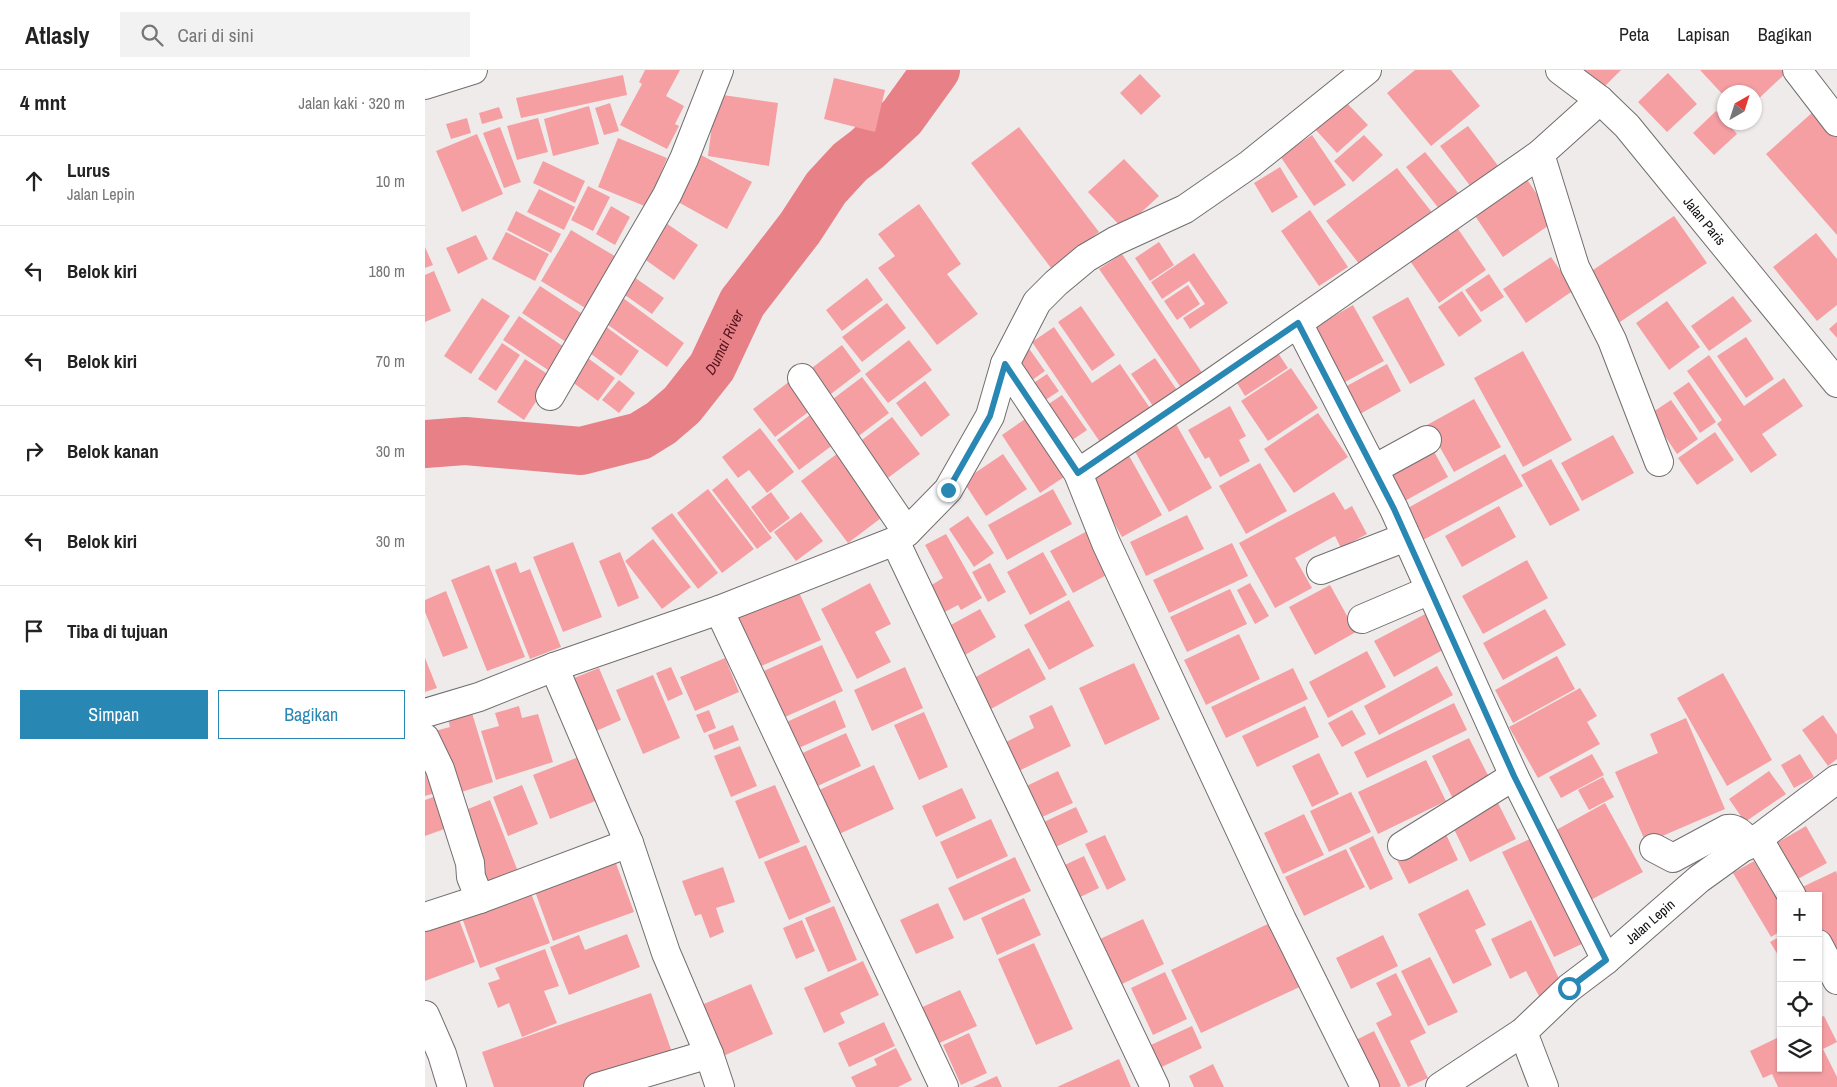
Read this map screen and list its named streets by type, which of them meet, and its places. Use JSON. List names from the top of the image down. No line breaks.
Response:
{"streets":{"street":["Jalan Paris","Jalan Lepin"]},"water":["Dumai River"],"north":"top right","page":{"header":"Atlasly","search":"Cari di sini","nav":["Peta","Lapisan","Bagikan"],"heading":["4 mnt","Jalan kaki · 320 m"],"list":[["Lurus","Jalan Lepin","10 m"],["Belok kiri","180 m"],["Belok kiri","70 m"],["Belok kanan","30 m"],["Belok kiri","30 m"],"Tiba di tujuan"],"buttons":["Simpan","Bagikan"],"map_buttons":["+","−"]}}
